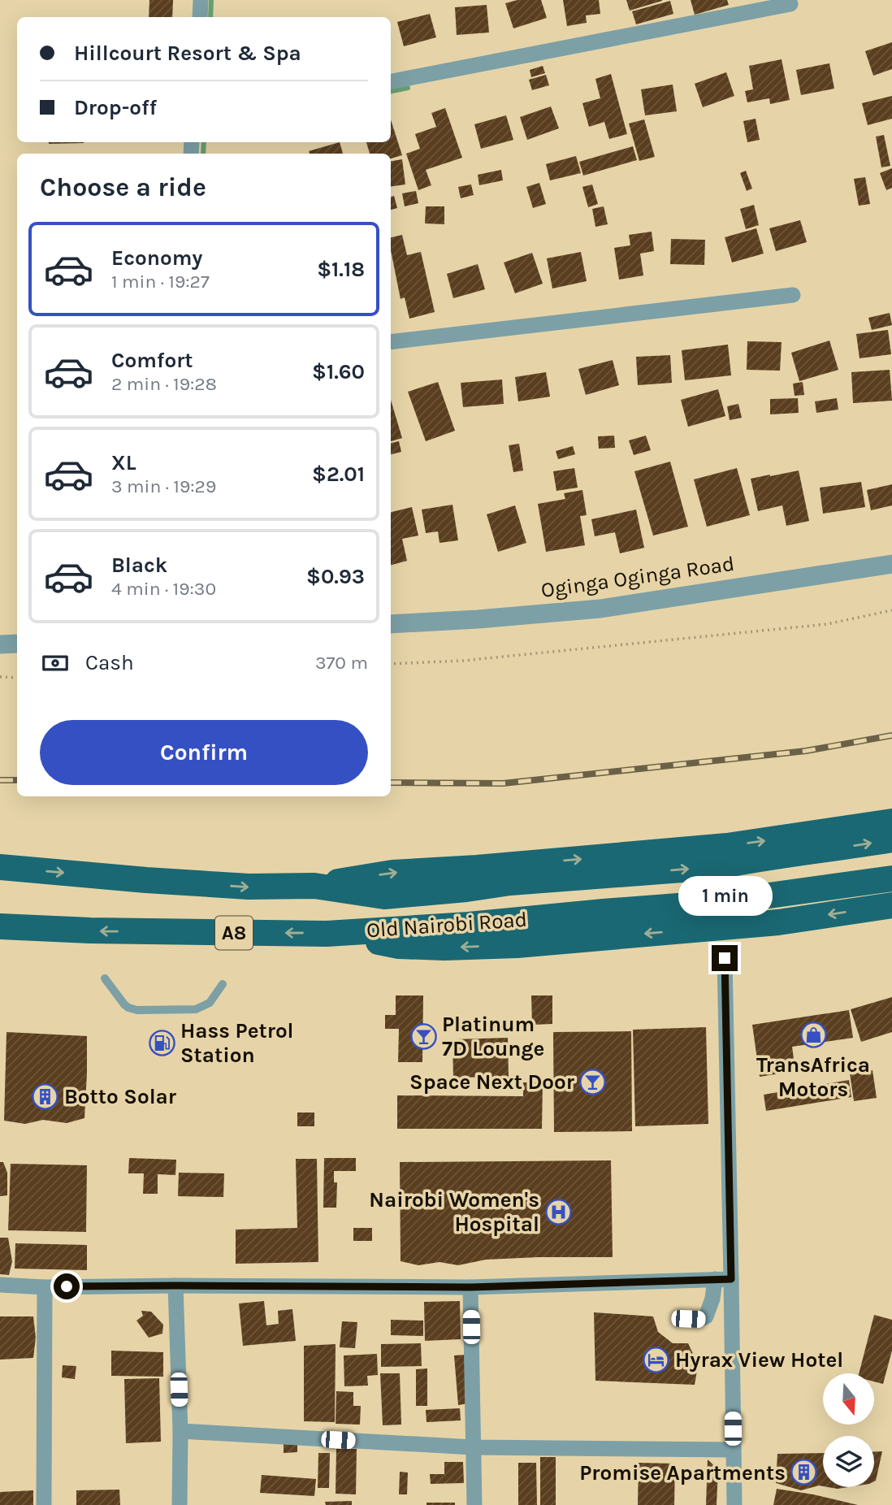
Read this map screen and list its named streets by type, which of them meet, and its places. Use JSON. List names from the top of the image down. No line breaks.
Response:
{"streets":{"highway":["Old Nairobi Road","A8"],"street":["Oginga Oginga Road"]},"places":{"shop":["TransAfrica Motors"],"bar":["Platinum 7D Lounge","Space Next Door"],"fuel station":["Hass Petrol Station"],"building":["Botto Solar","Promise Apartments"],"hospital":["Nairobi Women's Hospital"],"hotel":["Hyrax View Hotel"]},"north":"bottom","page":{"banner":["Hillcourt Resort & Spa","Drop-off"],"heading":"Choose a ride","list":[{"name":"Economy","note":"1 min · 19:27","value":"$1.18"},{"name":"Comfort","note":"2 min · 19:28","value":"$1.60"},{"name":"XL","note":"3 min · 19:29","value":"$2.01"},{"name":"Black","note":"4 min · 19:30","value":"$0.93"}],"pay":["Cash","370 m"],"buttons":"Confirm","bubble":"1 min"}}
